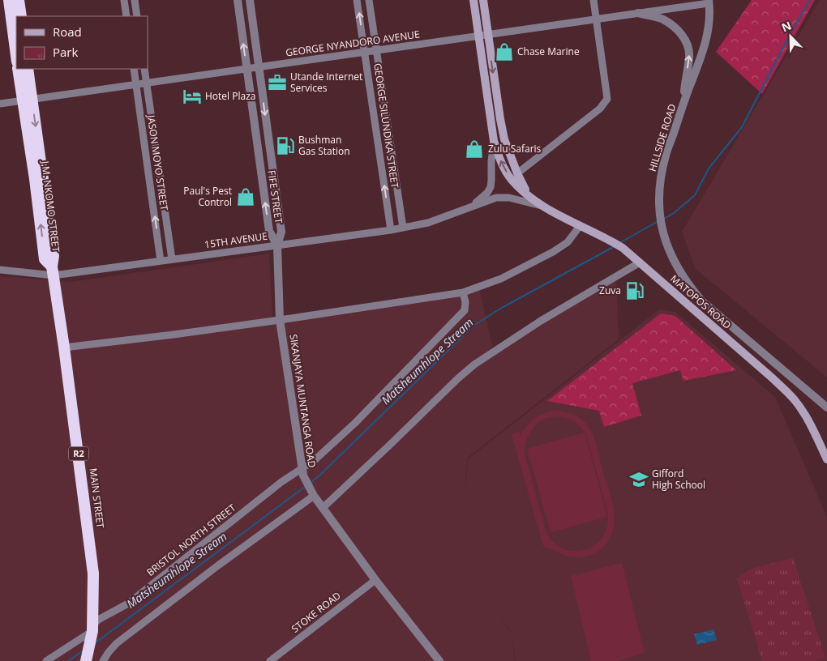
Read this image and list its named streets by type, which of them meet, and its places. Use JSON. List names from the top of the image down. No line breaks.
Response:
{"streets":{"highway":["J.M. NKOMO STREET","R2","MAIN STREET"],"main road":["MATOPOS ROAD"],"street":["GEORGE NYANDORO AVENUE","GEORGE SILUNDIKA STREET","HILLSIDE ROAD","JASON MOYO STREET","FIFE STREET","15TH AVENUE","SIKANJAYA MUNTANGA ROAD","BRISTOL NORTH STREET","STOKE ROAD"]},"crossings":[["GEORGE NYANDORO AVENUE","GEORGE SILUNDIKA STREET"],["GEORGE NYANDORO AVENUE","HILLSIDE ROAD"],["GEORGE NYANDORO AVENUE","JASON MOYO STREET"],["GEORGE NYANDORO AVENUE","FIFE STREET"],["GEORGE NYANDORO AVENUE","J.M. NKOMO STREET"],["GEORGE NYANDORO AVENUE","MATOPOS ROAD"],["GEORGE SILUNDIKA STREET","15TH AVENUE"],["JASON MOYO STREET","15TH AVENUE"],["FIFE STREET","15TH AVENUE"],["FIFE STREET","SIKANJAYA MUNTANGA ROAD"],["J.M. NKOMO STREET","15TH AVENUE"],["J.M. NKOMO STREET","MAIN STREET"],["15TH AVENUE","MATOPOS ROAD"],["15TH AVENUE","SIKANJAYA MUNTANGA ROAD"],["15TH AVENUE","MAIN STREET"],["SIKANJAYA MUNTANGA ROAD","BRISTOL NORTH STREET"],["SIKANJAYA MUNTANGA ROAD","STOKE ROAD"],["MAIN STREET","BRISTOL NORTH STREET"]],"water":["Matsheumhlope Stream"],"places":{"shop":["Chase Marine","Zulu Safaris","Paul's Pest Control"],"office":["Utande Internet Services"],"hotel":["Hotel Plaza"],"fuel station":["Bushman Gas Station","Zuva"],"school or university":["Gifford High School"]},"legend":["Road","Park"],"north":"top left"}
